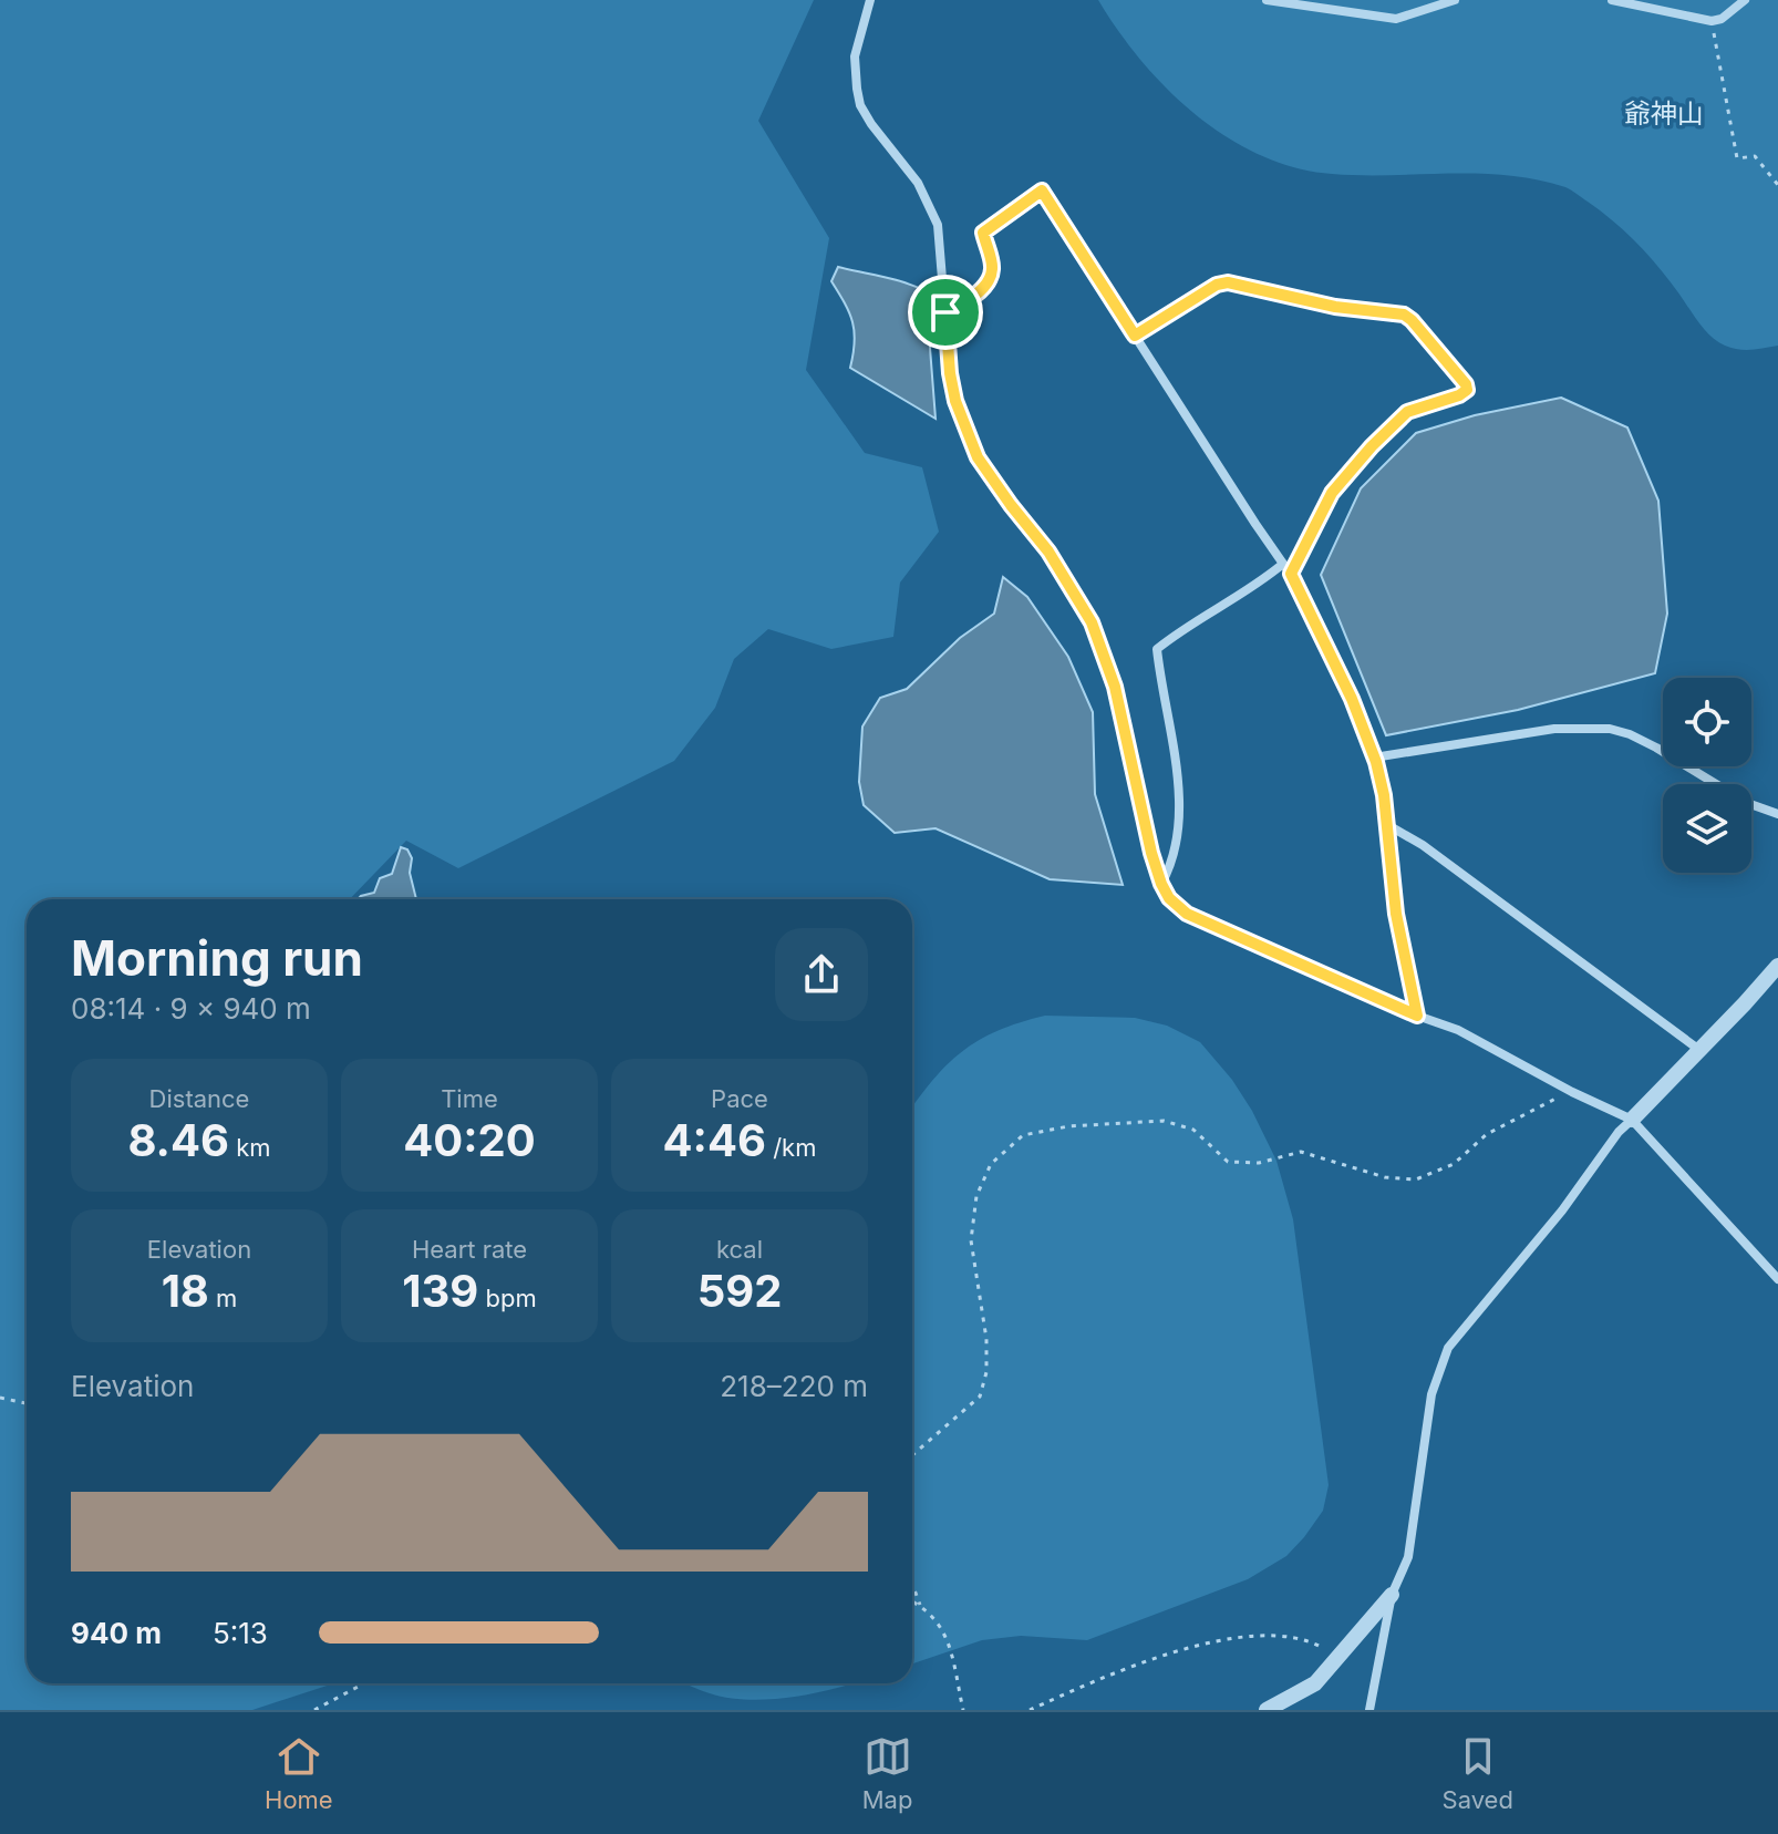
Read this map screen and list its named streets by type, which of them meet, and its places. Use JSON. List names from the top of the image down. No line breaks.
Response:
{"parks":["爺神山"],"page":{"heading":["Morning run","08:14 · 9 × 940 m"],"stats":[["Distance","8.46 km"],["Time","40:20"],["Pace","4:46 /km"],["Elevation","18 m"],["Heart rate","139 bpm"],["kcal","592"]],"chart":["Elevation","218–220 m"],"list":[{"name":"940 m","note":"5:13"}],"tabs":["Home","Map","Saved"]}}
